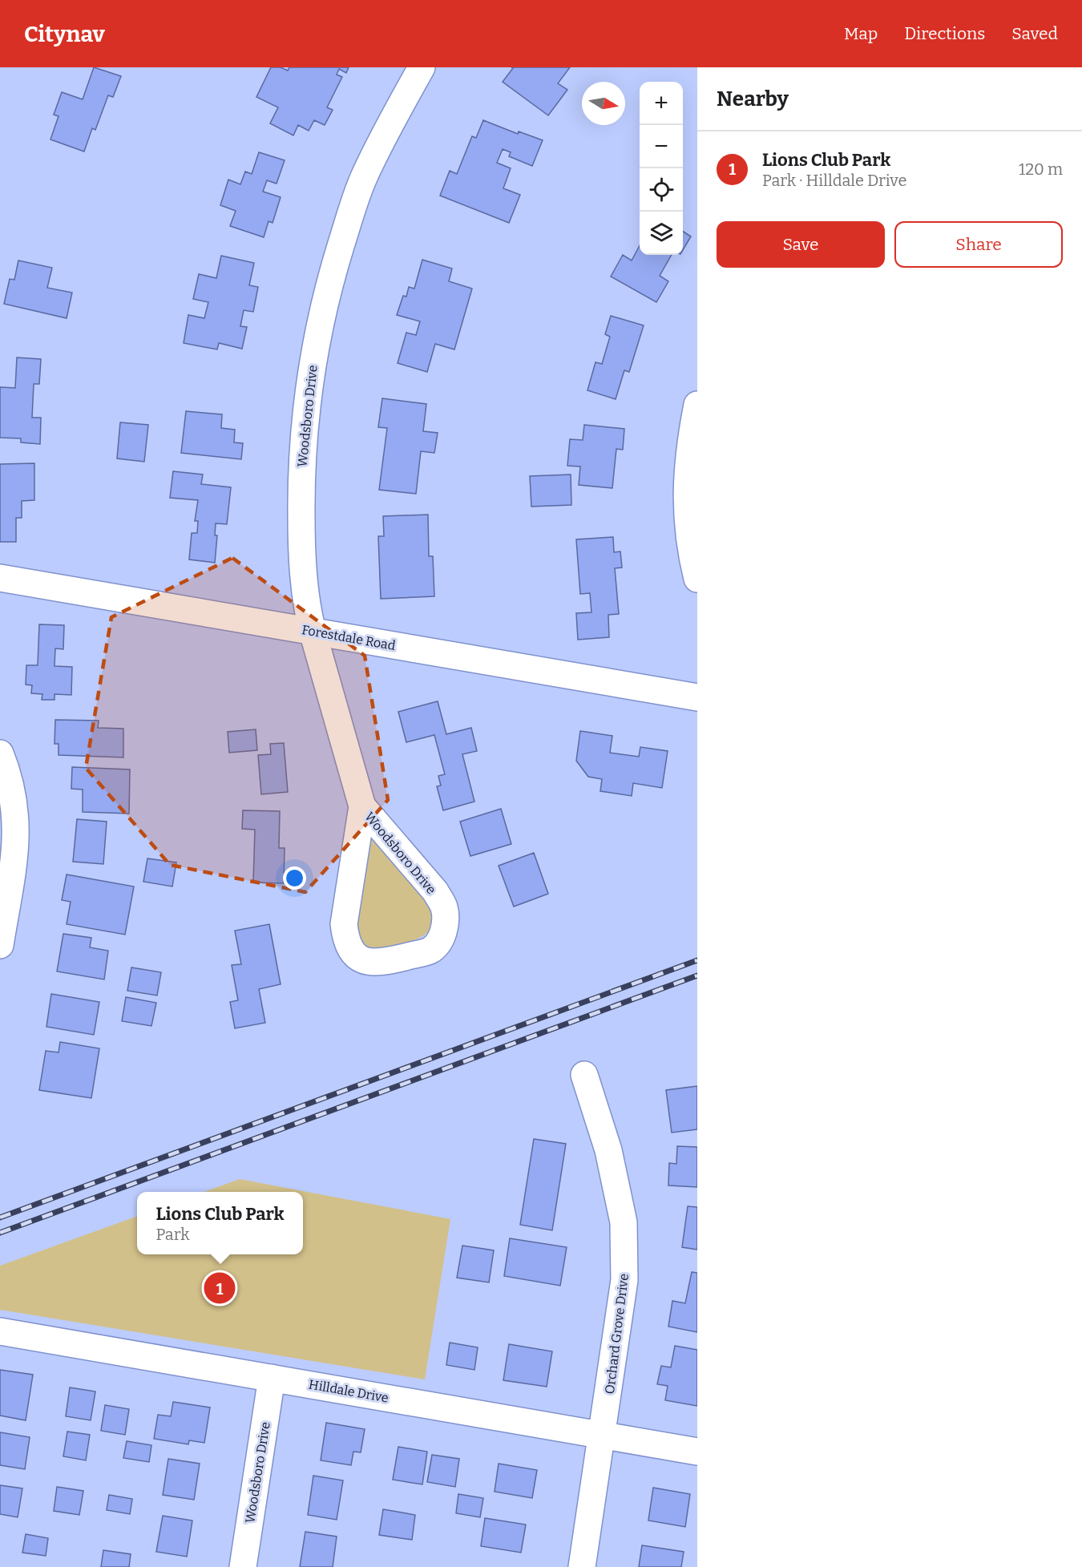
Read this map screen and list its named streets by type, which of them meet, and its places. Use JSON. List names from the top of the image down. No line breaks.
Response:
{"streets":{"street":["Woodsboro Drive","Forestdale Road","Orchard Grove Drive","Hilldale Drive"]},"crossings":[["Woodsboro Drive","Forestdale Road"],["Woodsboro Drive","Hilldale Drive"],["Orchard Grove Drive","Hilldale Drive"]],"north":"right","page":{"header":"Citynav","nav":["Map","Directions","Saved"],"heading":"Nearby","map_buttons":["+","−"],"list":[{"mark":"1","name":"Lions Club Park","note":"Park · Hilldale Drive","value":"120 m"}],"buttons":["Save","Share"],"popup":["Lions Club Park","Park"],"pins":"1"}}
